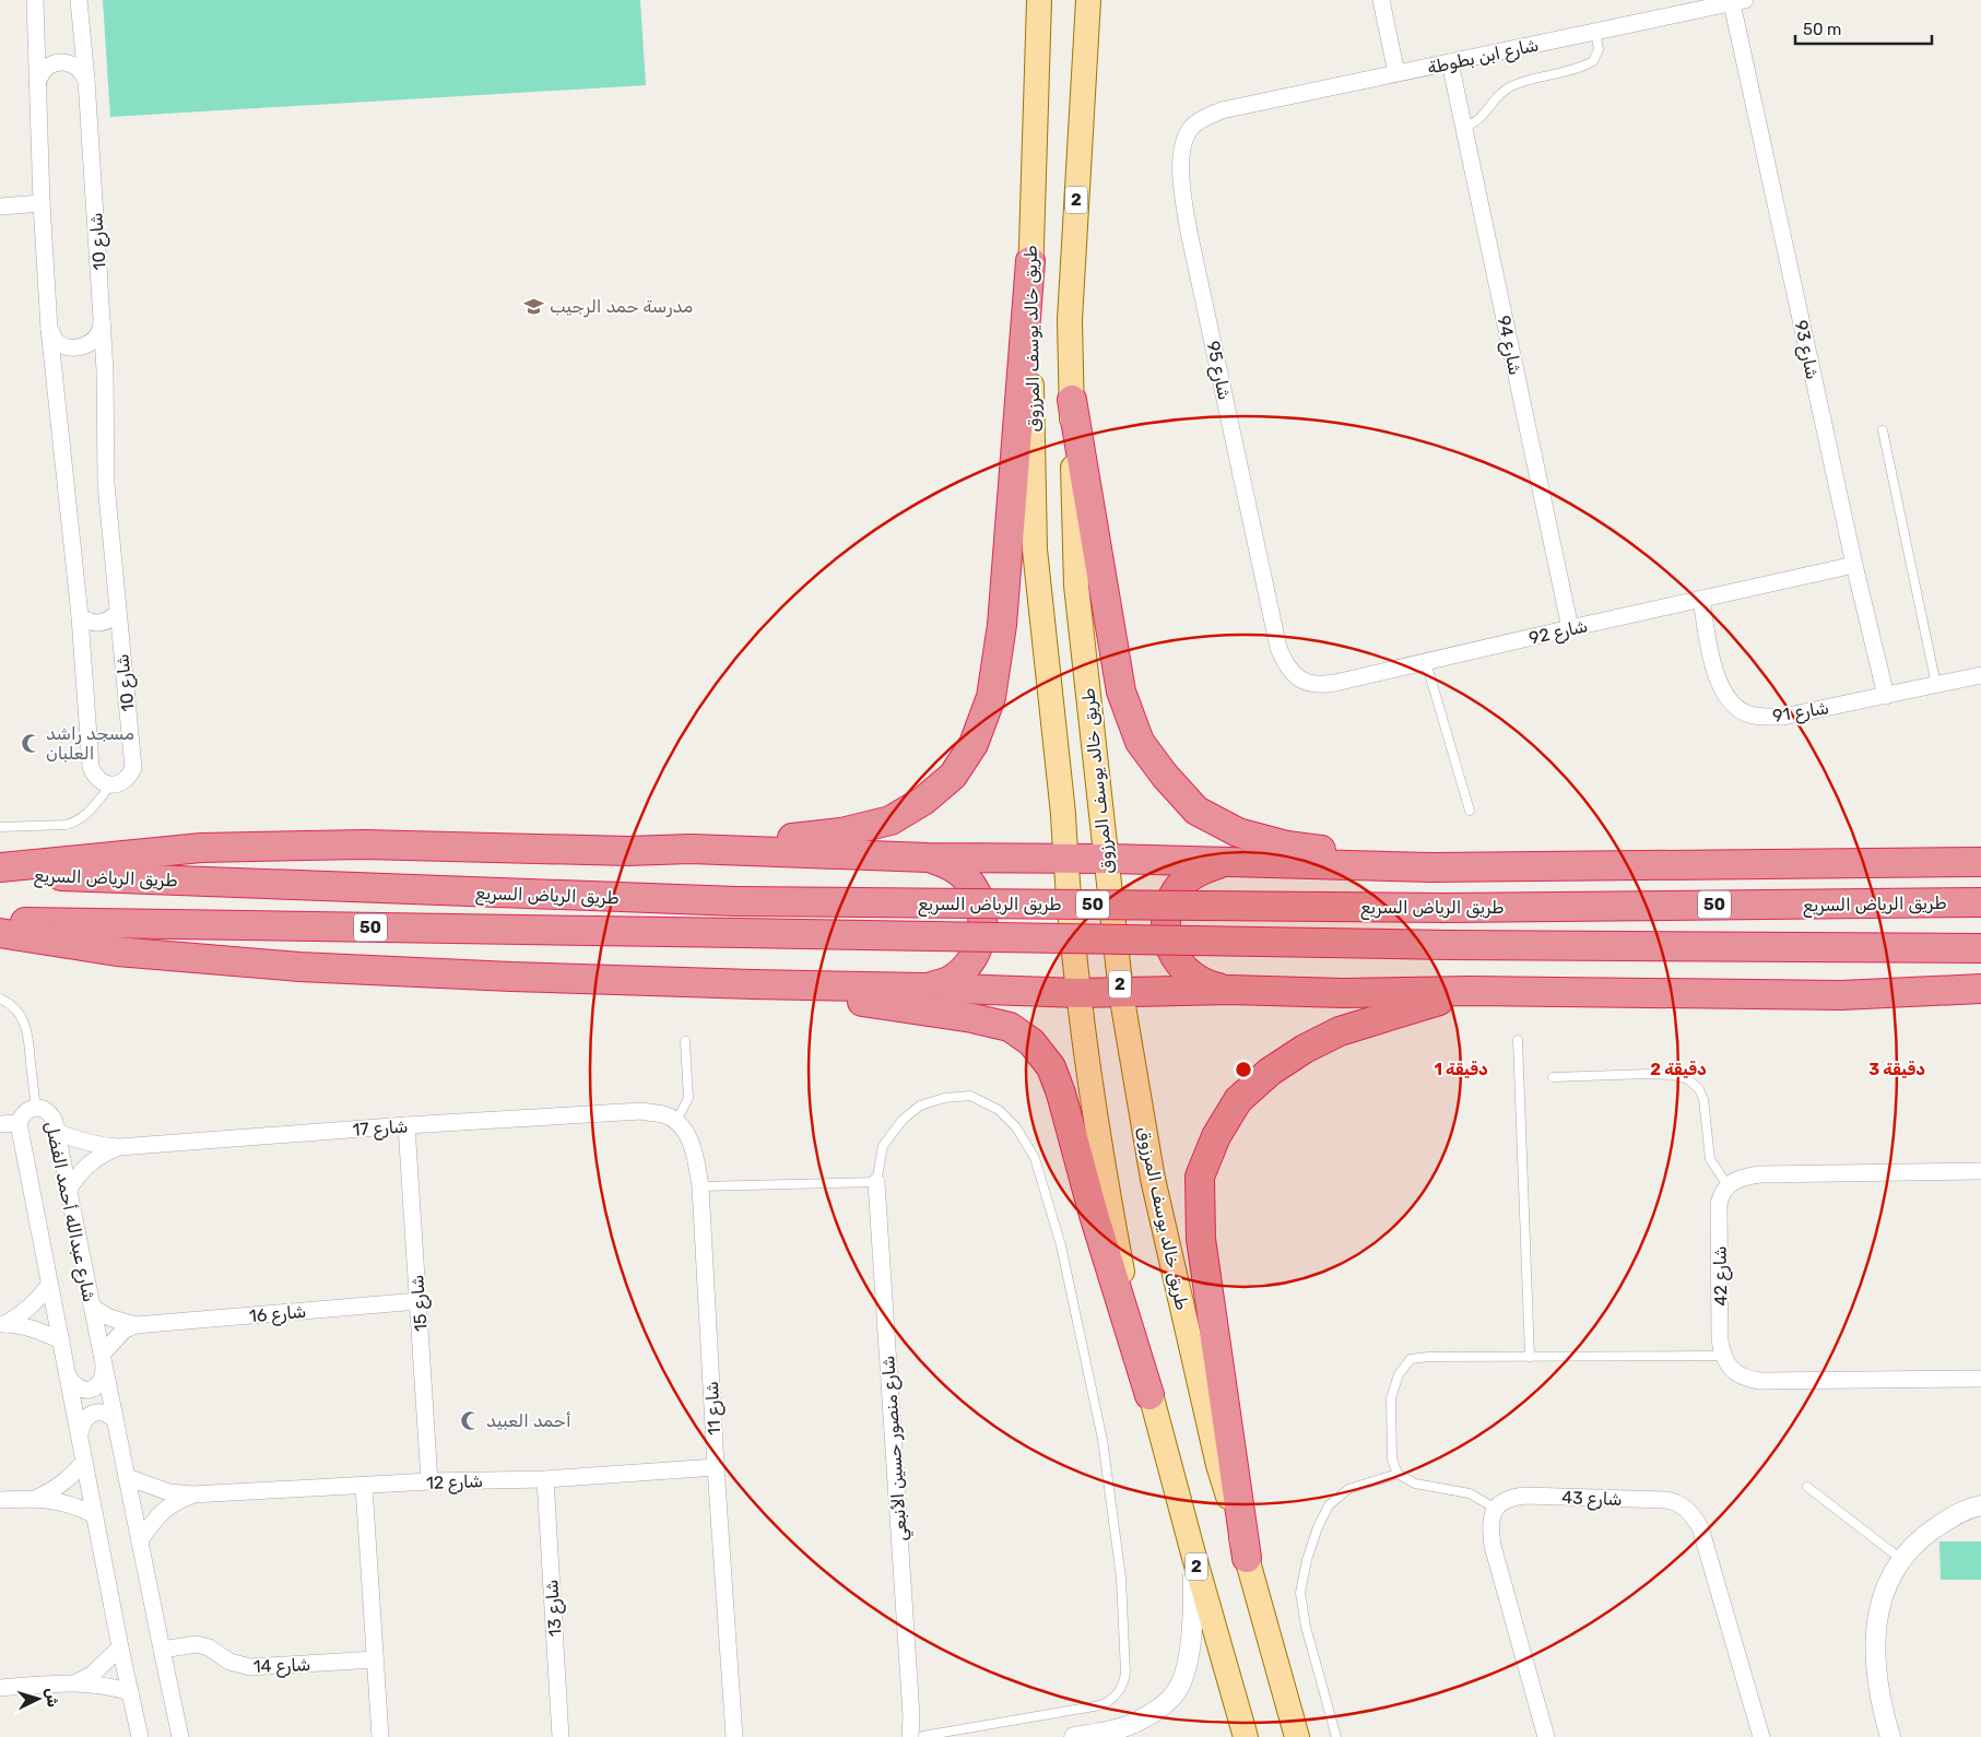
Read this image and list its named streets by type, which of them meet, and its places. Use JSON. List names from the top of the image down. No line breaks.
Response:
{"streets":{"highway":["طريق الرياض السريع","50"],"main road":["2","طريق خالد يوسف المرزوق"],"street":["شارع ابن بطوطة","شارع 10","شارع 94","شارع 93","شارع 95","شارع 92","شارع 91","شارع 17","شارع عبدالله أحمد الفضل","شارع 42","شارع 15","شارع 16","شارع 11","شارع منصور حسين الأنبعي","شارع 12","شارع 43","شارع 13","شارع 14"]},"crossings":[["شارع ابن بطوطة","شارع 94"],["شارع ابن بطوطة","شارع 93"],["شارع ابن بطوطة","شارع 95"],["شارع 94","شارع 92"],["شارع 93","شارع 92"],["شارع 93","شارع 91"],["شارع 95","شارع 92"],["شارع 92","شارع 91"],["شارع 17","شارع عبدالله أحمد الفضل"],["شارع 17","شارع 15"],["شارع 17","شارع 11"],["شارع عبدالله أحمد الفضل","شارع 16"],["شارع عبدالله أحمد الفضل","شارع 12"],["شارع عبدالله أحمد الفضل","شارع 14"],["شارع 15","شارع 16"],["شارع 15","شارع 12"],["شارع 11","شارع 12"],["شارع 12","شارع 13"]],"places":{"school or university":["مدرسة حمد الرجيب"],"mosque":["مسجد راشد العلبان","أحمد العبيد"]},"scale_bar":"50 m","north":"right","rings":["1 دقيقة","2 دقيقة","3 دقيقة"]}
